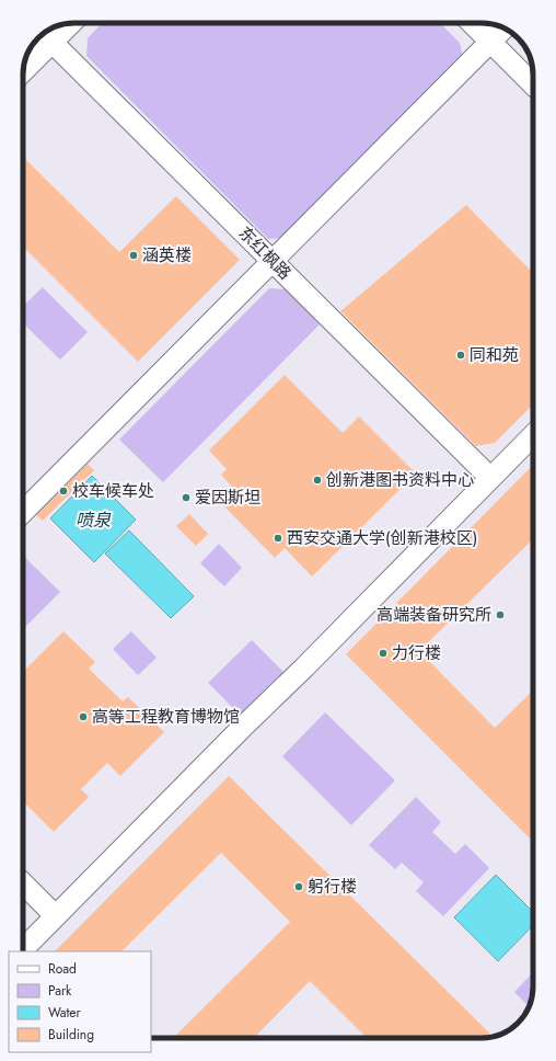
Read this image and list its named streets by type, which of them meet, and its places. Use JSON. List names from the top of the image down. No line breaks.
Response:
{"streets":{"street":["东红枫路"]},"water":["喷泉"],"places":["涵英楼","同和苑","创新港图书资料中心","校车候车处","爱因斯坦","西安交通大学(创新港校区)","高端装备研究所","力行楼","高等工程教育博物馆","躬行楼"],"legend":["Road","Park","Water","Building"]}
